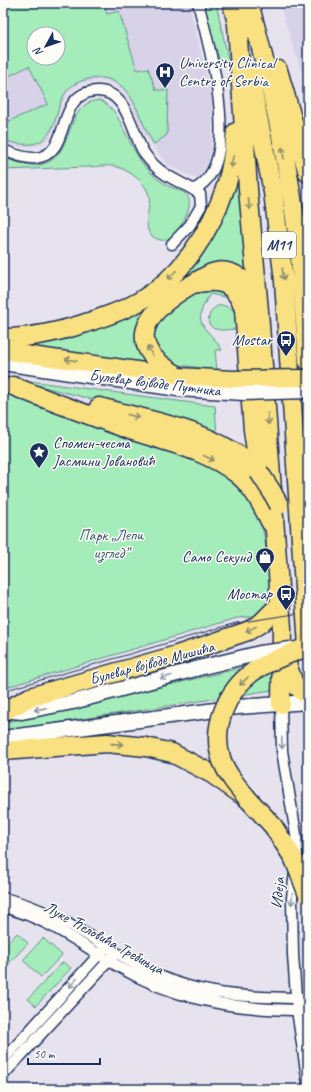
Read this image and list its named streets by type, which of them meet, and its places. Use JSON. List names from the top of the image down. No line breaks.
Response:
{"streets":{"highway":["M11"],"main road":["Булевар војводе Путника","Булевар војводе Мишића"],"street":["Идеја","Луке Ћеловића Требињца"]},"crossings":[["M11","Булевар војводе Мишића"],["Идеја","Луке Ћеловића Требињца"]],"one_way":["Идеја"],"parks":["Парк „Лепи изглед”"],"places":{"hospital":["University Clinical Centre of Serbia"],"bus stop":["Mostar","Мостар"],"place":["Спомен-чесма Јасмини Јовановић"],"shop":["Само Секунд"]},"scale_bar":"50 m","north":"bottom left"}
